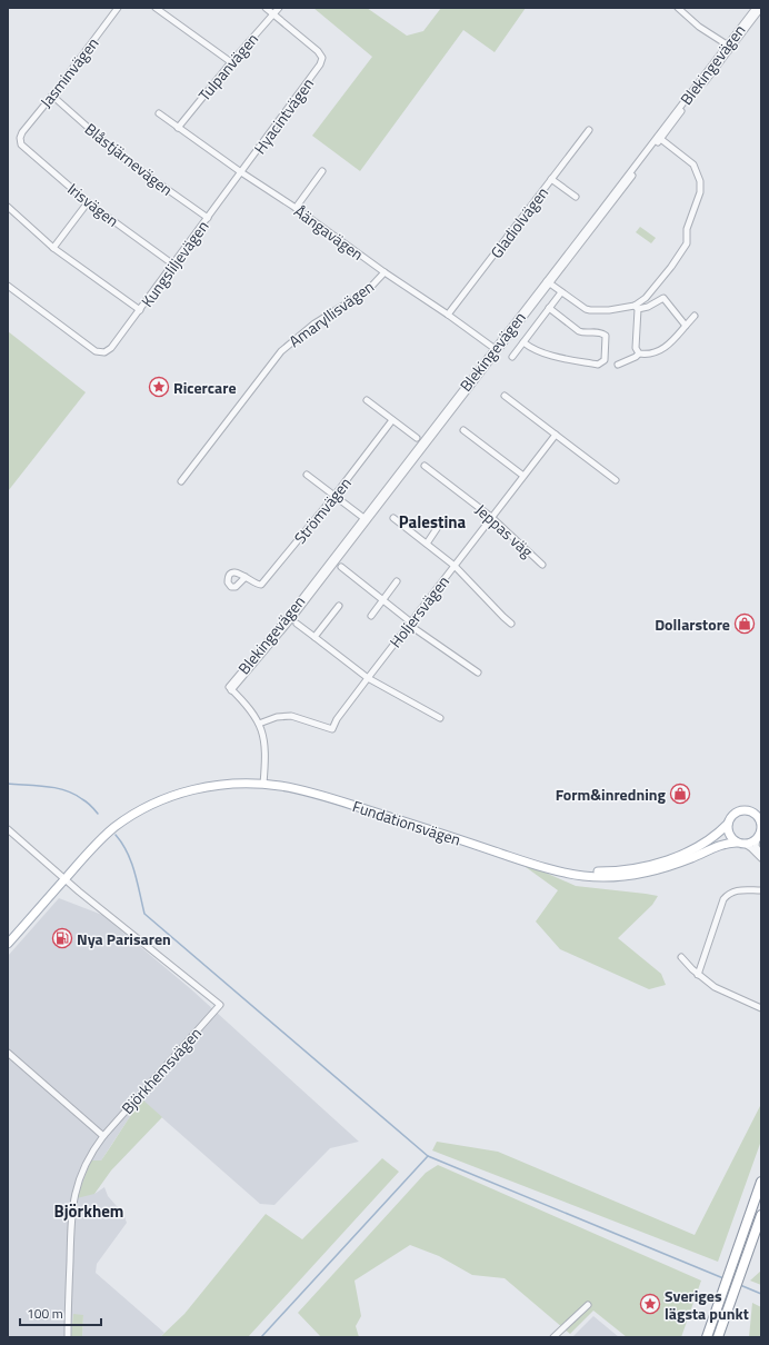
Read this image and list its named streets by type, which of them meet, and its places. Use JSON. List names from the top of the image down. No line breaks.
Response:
{"streets":{"main road":["Fundationsvägen"],"street":["Blekingevägen","Tulpanvägen","Jasminvägen","Hyacintvägen","Blåstjärnevägen","Irisvägen","Gladiolvägen","Åängavägen","Kungsliljevägen","Amaryllisvägen","Strömvägen","Jeppas väg","Holjersvägen","Björkhemsvägen"]},"crossings":[["Blekingevägen","Åängavägen"],["Blekingevägen","Holjersvägen"],["Blekingevägen","Fundationsvägen"],["Tulpanvägen","Hyacintvägen"],["Tulpanvägen","Åängavägen"],["Jasminvägen","Blåstjärnevägen"],["Jasminvägen","Irisvägen"],["Hyacintvägen","Åängavägen"],["Hyacintvägen","Kungsliljevägen"],["Blåstjärnevägen","Kungsliljevägen"],["Irisvägen","Kungsliljevägen"],["Gladiolvägen","Åängavägen"],["Åängavägen","Kungsliljevägen"],["Åängavägen","Amaryllisvägen"],["Jeppas väg","Holjersvägen"]],"districts":["Palestina","Björkhem"],"places":{"place":["Ricercare","Sveriges lägsta punkt"],"shop":["Dollarstore","Form&inredning"],"fuel station":["Nya Parisaren"]},"scale_bar":"100 m"}
